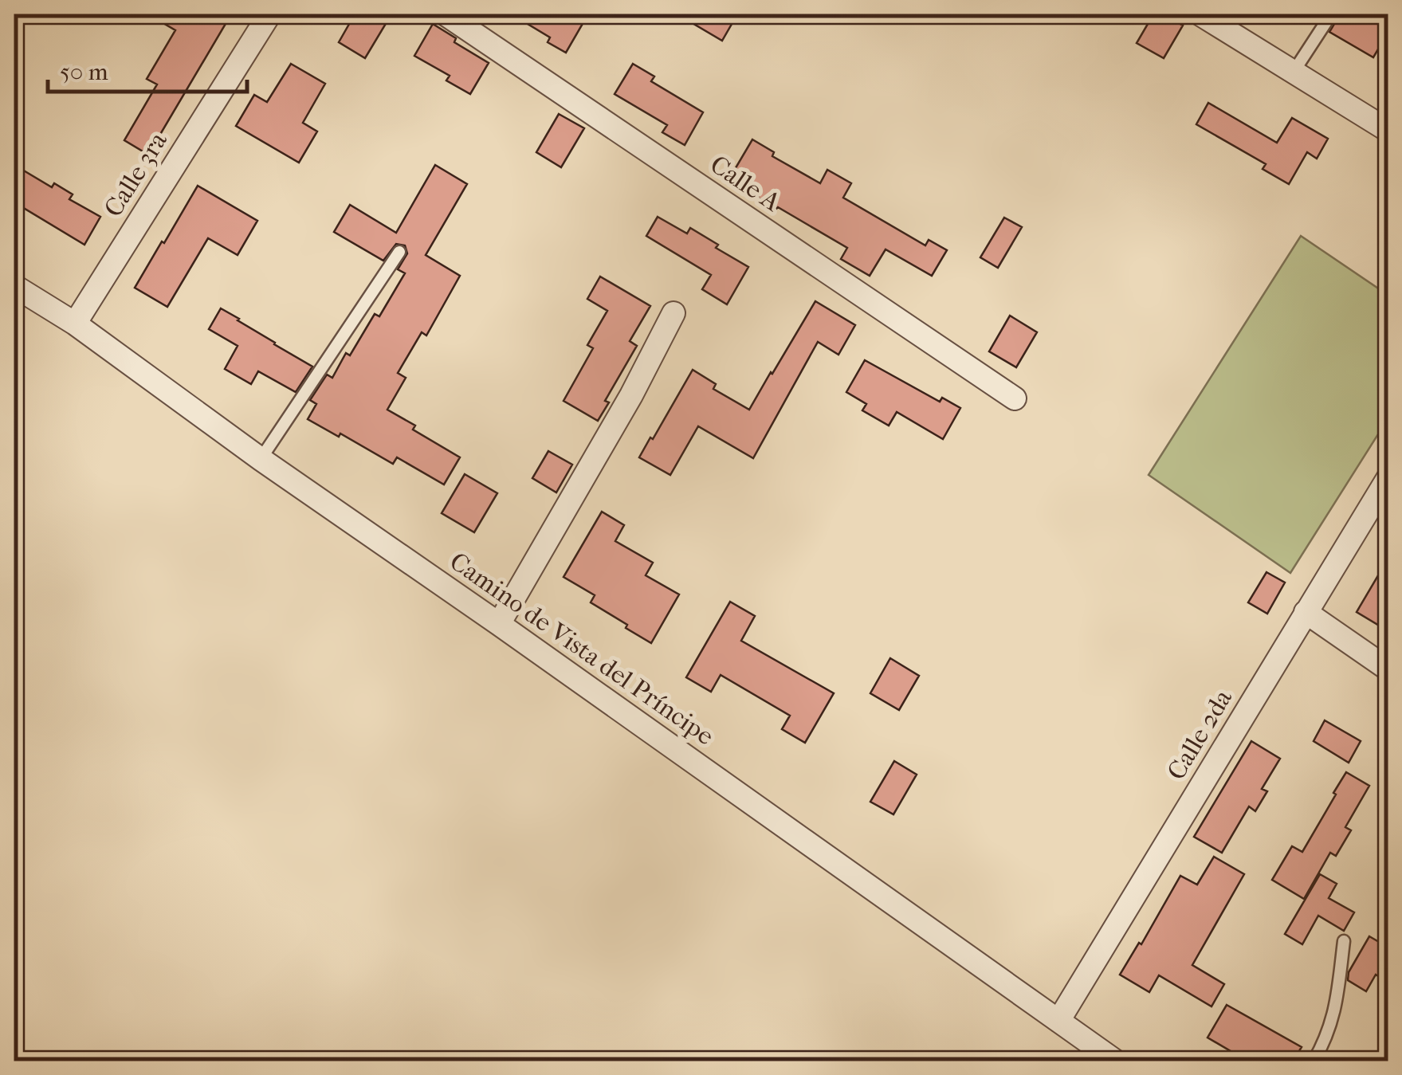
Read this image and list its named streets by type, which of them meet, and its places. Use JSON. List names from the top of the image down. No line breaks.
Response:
{"streets":{"street":["Calle 3ra","Calle A","Camino de Vista del Príncipe","Calle 2da"]},"crossings":[["Calle 3ra","Camino de Vista del Príncipe"],["Camino de Vista del Príncipe","Calle 2da"]],"scale_bar":"50 m"}
